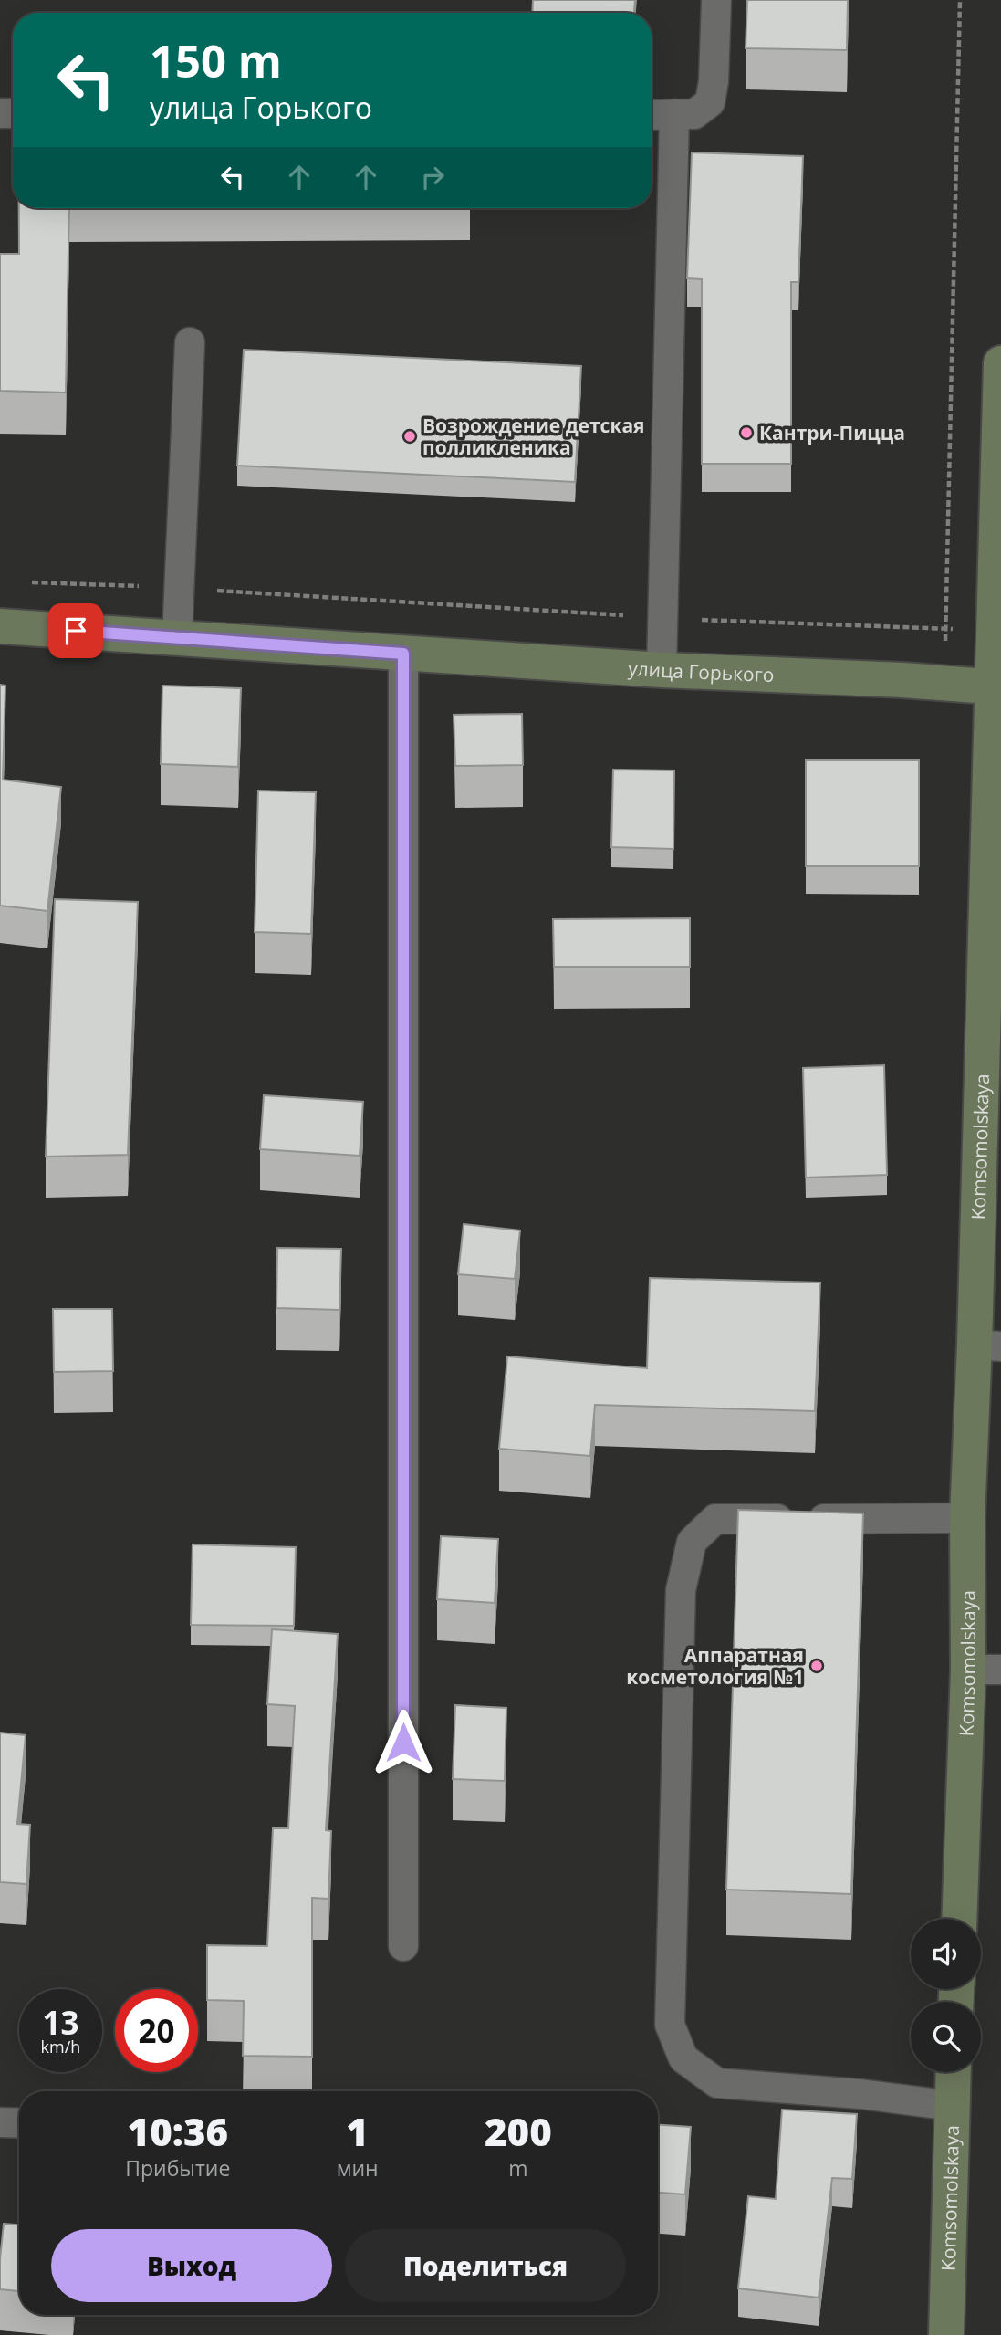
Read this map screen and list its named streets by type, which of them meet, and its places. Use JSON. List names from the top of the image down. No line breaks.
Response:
{"streets":{"main road":["улица Горького","Komsomolskaya"]},"crossings":[["улица Горького","Komsomolskaya"]],"places":["Кантри-Пицца","Возрождение детская полликленика","Аппаратная косметология №1"],"page":{"turn":["150 m","улица Горького"],"speed":"13 km/h","limit":"20","eta":["10:36","Прибытие","1","мин","200","m"],"buttons":["Выход","Поделиться"]}}
